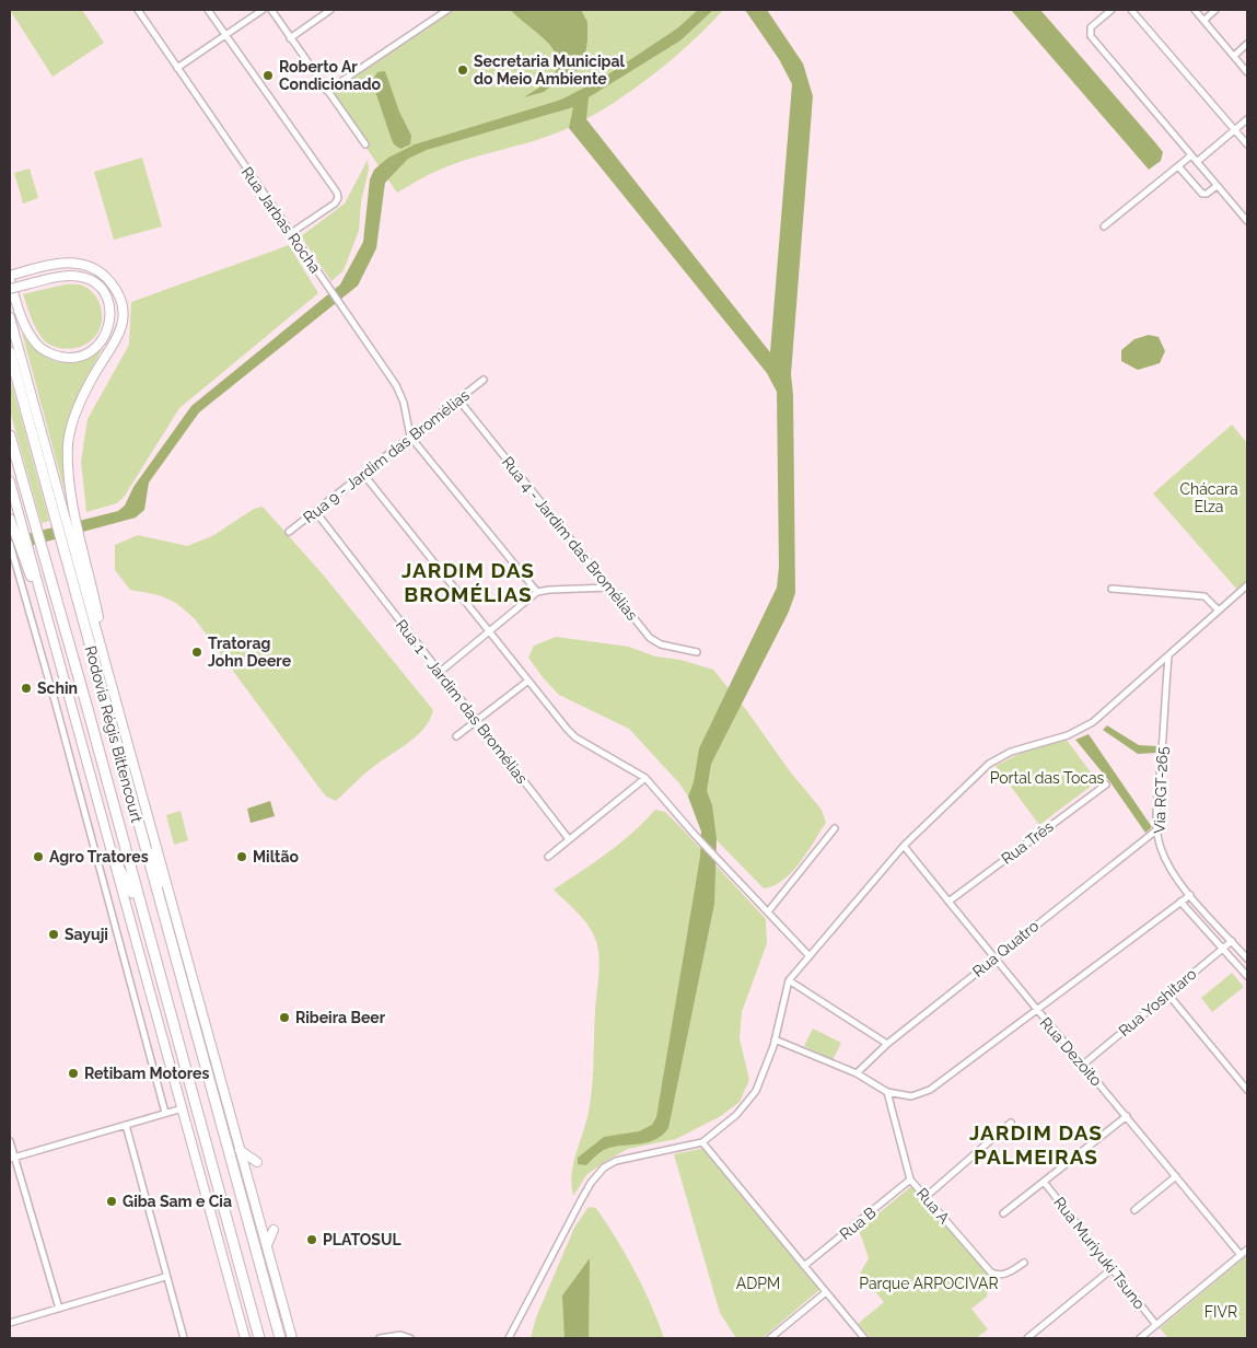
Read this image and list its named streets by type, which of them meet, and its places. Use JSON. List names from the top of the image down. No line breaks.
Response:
{"streets":{"highway":["Rodovia Régis Bittencourt"],"street":["Rua Jarbas Rocha","Rua 9 - Jardim das Bromélias","Rua 4 - Jardim das Bromélias","Rua 1 - Jardim das Bromélias","Via RGT-265","Rua Três","Rua Quatro","Rua Yoshitaro","Rua Dezoito","Rua A","Rua B","Rua Muriyuki Tsuno"]},"crossings":[["Rua Jarbas Rocha","Rua 9 - Jardim das Bromélias"],["Rua 9 - Jardim das Bromélias","Rua 4 - Jardim das Bromélias"],["Rua 9 - Jardim das Bromélias","Rua 1 - Jardim das Bromélias"],["Via RGT-265","Rua Quatro"],["Via RGT-265","Rua Yoshitaro"],["Rua Três","Rua Dezoito"],["Rua Quatro","Rua Dezoito"],["Rua Yoshitaro","Rua Dezoito"],["Rua A","Rua B"]],"districts":["JARDIM DAS BROMÉLIAS","JARDIM DAS PALMEIRAS"],"parks":["Chácara Elza","Portal das Tocas","ADPM","Parque ARPOCIVAR","FIVR"],"places":["Secretaria Municipal do Meio Ambiente","Roberto Ar Condicionado","Tratorag John Deere","Schin","Agro Tratores","Miltão","Sayuji","Ribeira Beer","Retibam Motores","Giba Sam e Cia","PLATOSUL"]}
